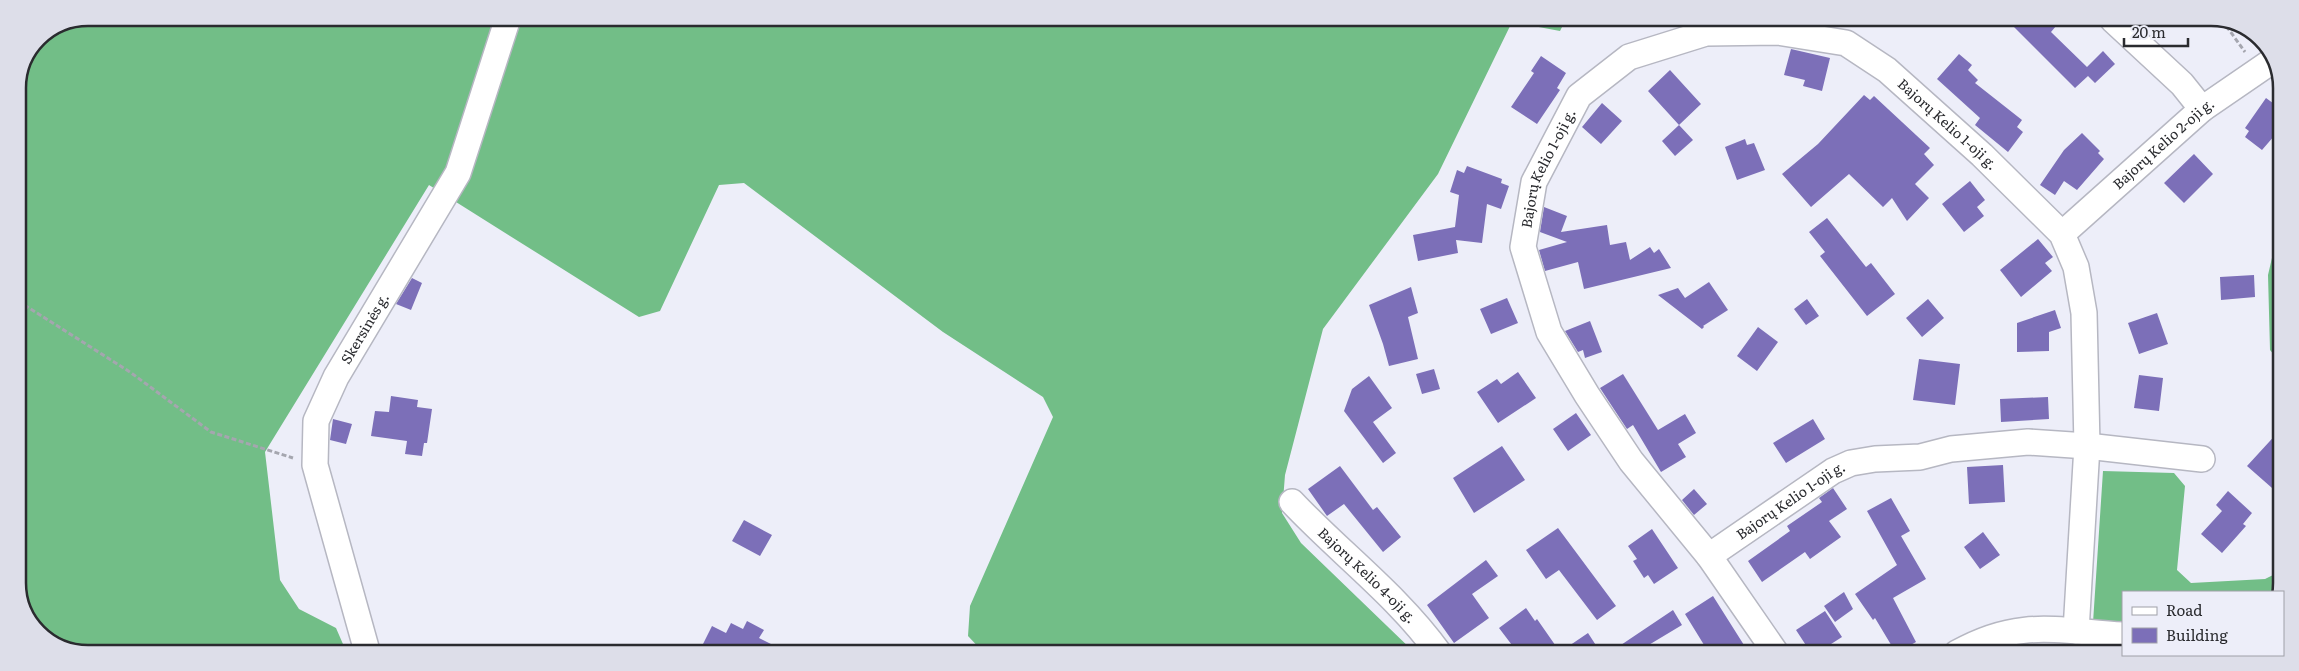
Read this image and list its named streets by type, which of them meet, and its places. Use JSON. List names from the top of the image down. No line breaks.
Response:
{"streets":{"street":["Bajorų Kelio 1-oji g.","Bajorų Kelio 2-oji g.","Skersinės g.","Bajorų Kelio 4-oji g."]},"crossings":[["Bajorų Kelio 1-oji g.","Bajorų Kelio 2-oji g."]],"legend":["Road","Building"],"scale_bar":"20 m"}
